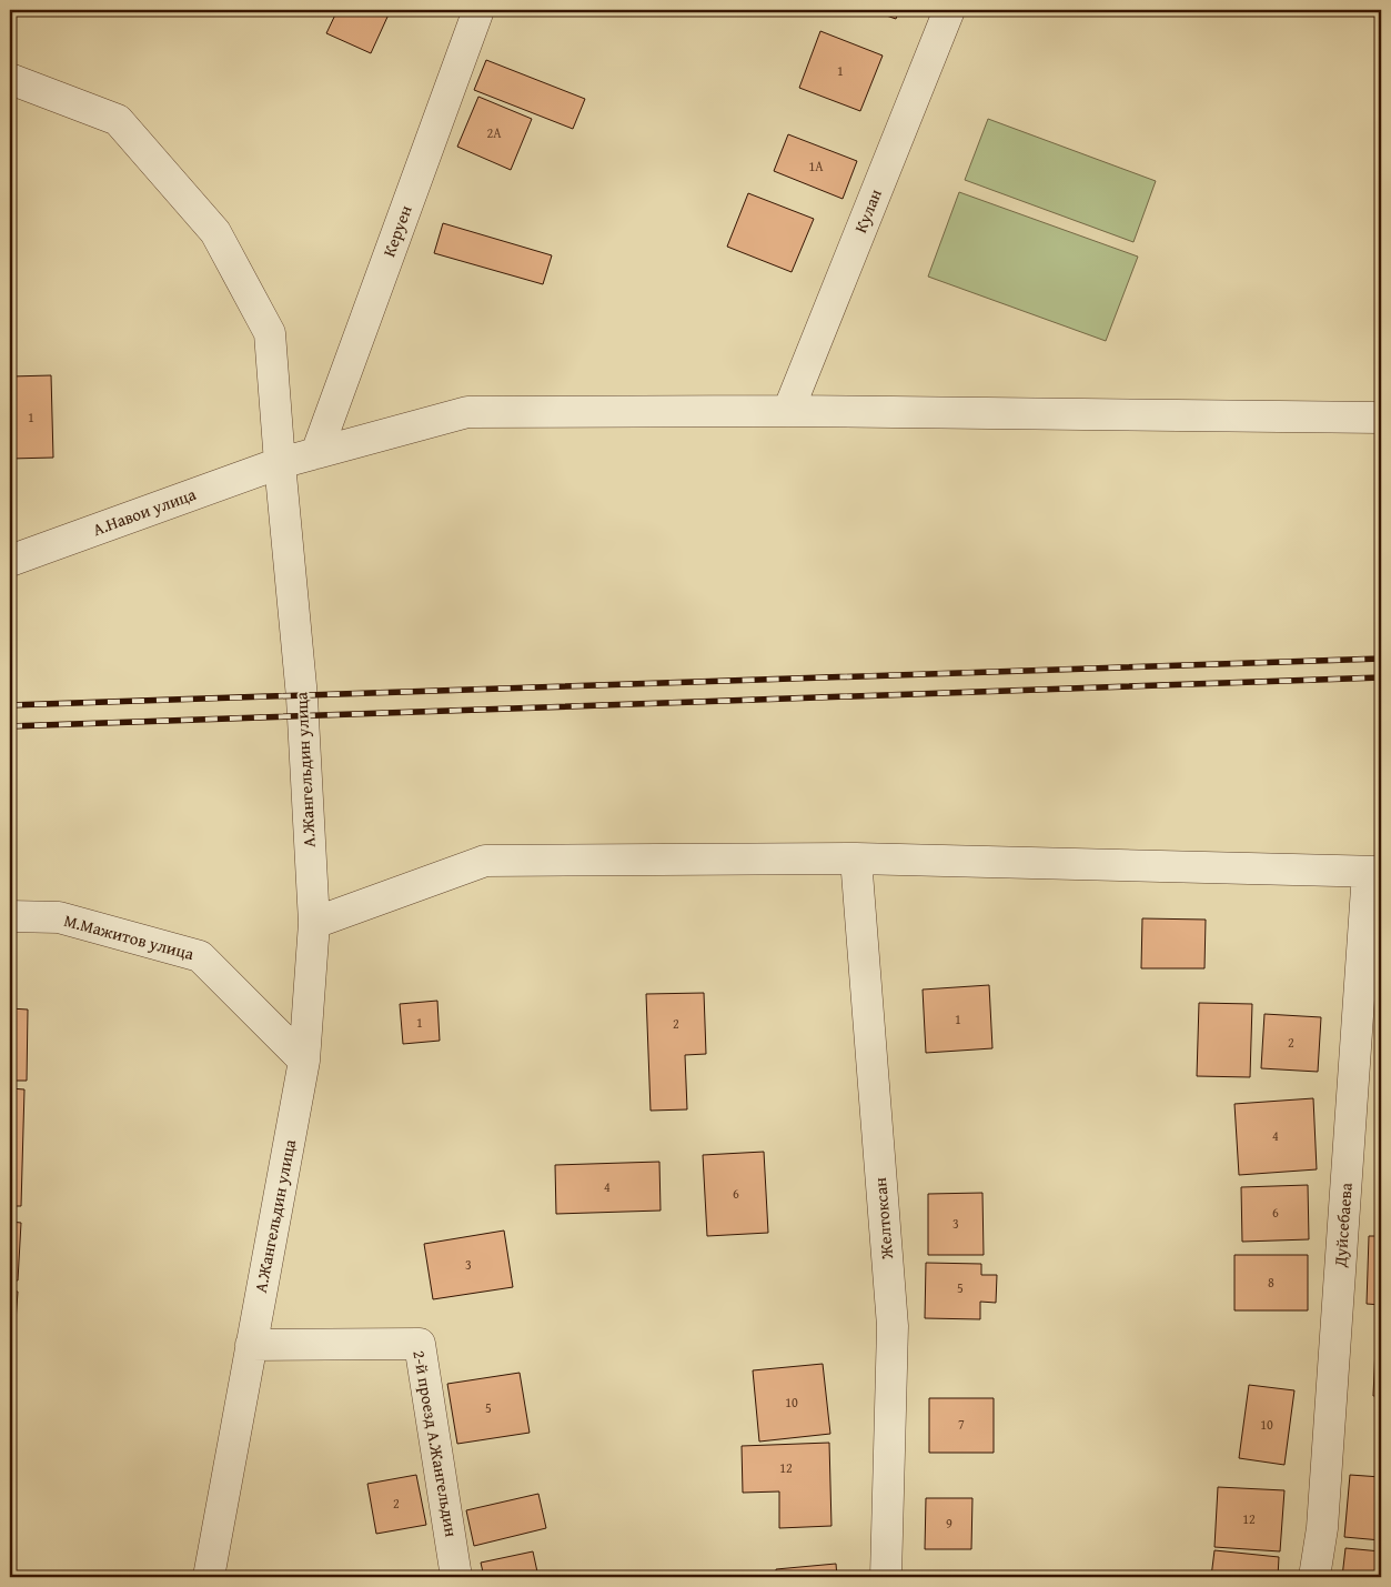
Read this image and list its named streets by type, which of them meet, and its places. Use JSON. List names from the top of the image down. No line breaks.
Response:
{"streets":{"street":["Кулан","Керуен","А.Навои улица","А.Жангельдин улица","М.Мажитов улица","Желтоксан","Дуйсебаева","2-й проезд А.Жангельдин"]},"crossings":[["Кулан","А.Навои улица"],["Керуен","А.Навои улица"],["А.Навои улица","А.Жангельдин улица"],["А.Жангельдин улица","М.Мажитов улица"],["А.Жангельдин улица","2-й проезд А.Жангельдин"]],"house_numbers":["1","2А","1А","1","1","1","2","2","4","4","6","6","3","3","8","5","10","5","7","10","12","2","12","9"]}
